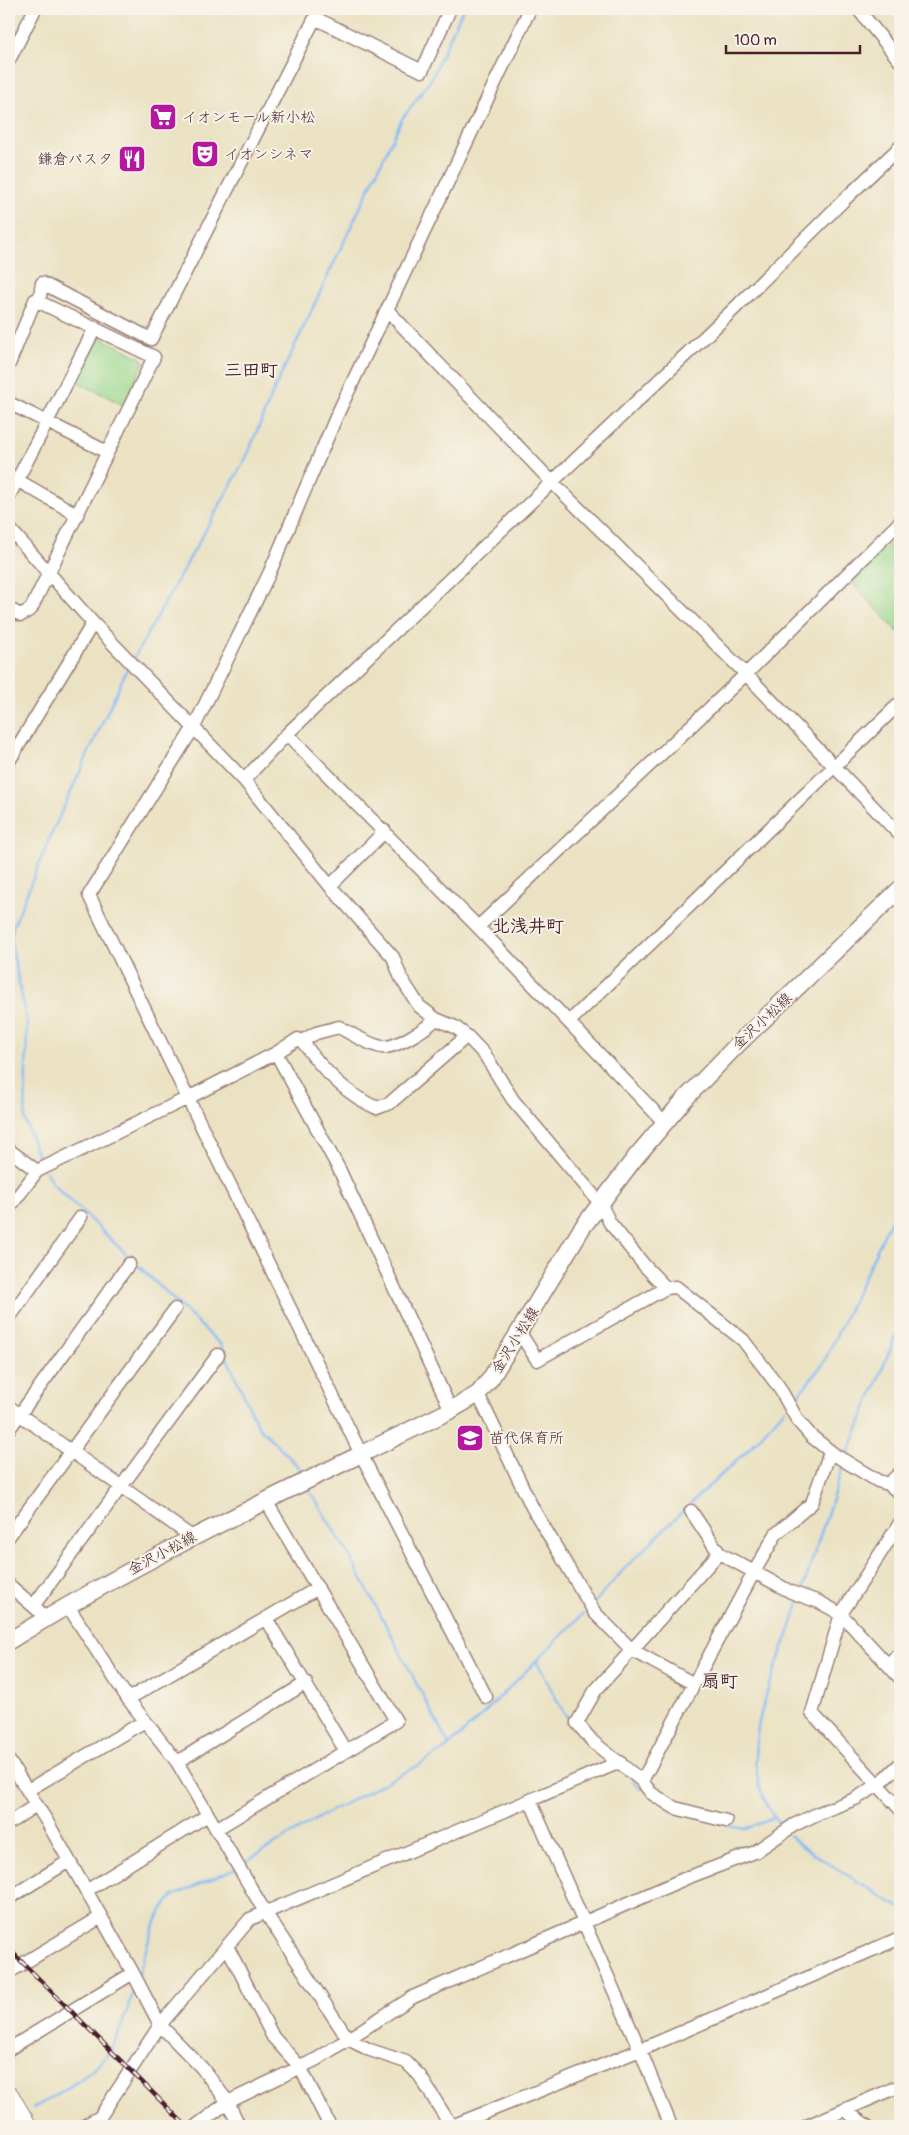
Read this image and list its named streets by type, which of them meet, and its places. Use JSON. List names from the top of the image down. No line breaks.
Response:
{"streets":{"main road":["金沢小松線"]},"districts":["三田町","北浅井町","扇町"],"places":{"supermarket":["イオンモール新小松"],"theatre":["イオンシネマ"],"restaurant":["鎌倉パスタ"],"school or university":["苗代保育所"]},"scale_bar":"100 m"}
